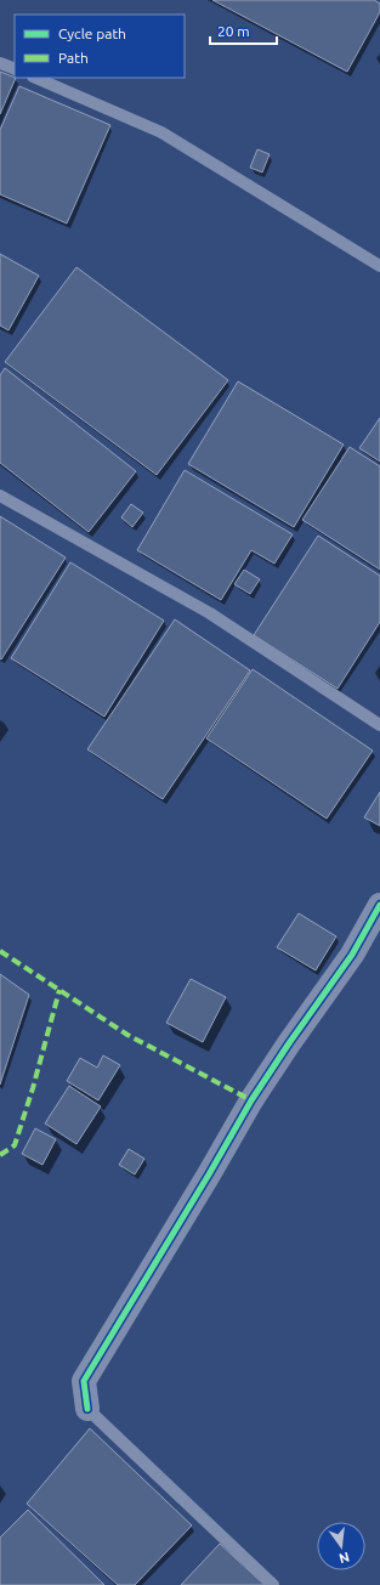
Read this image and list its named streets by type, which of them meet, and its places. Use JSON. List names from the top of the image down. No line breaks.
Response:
{"legend":["Cycle path","Path"],"scale_bar":"20 m","north":"bottom"}
